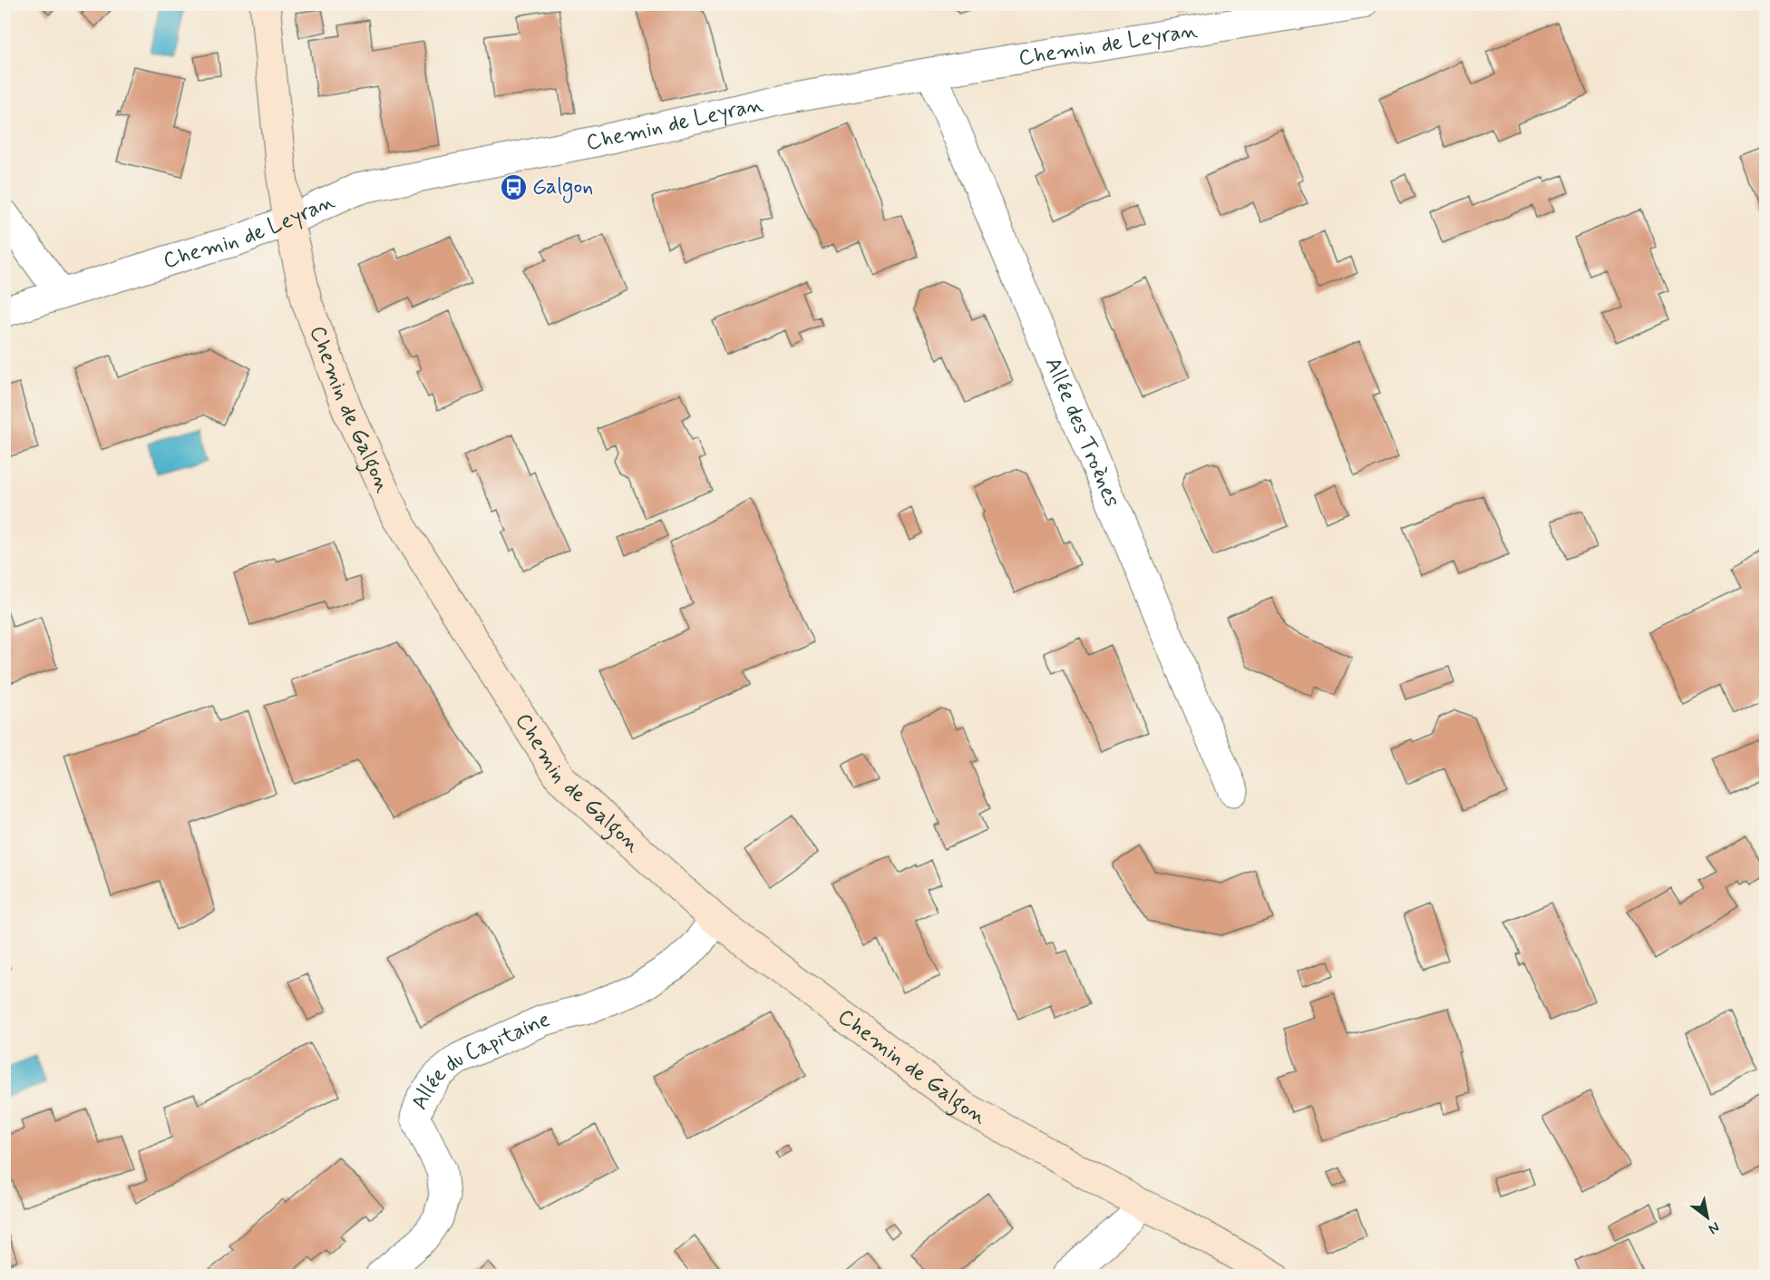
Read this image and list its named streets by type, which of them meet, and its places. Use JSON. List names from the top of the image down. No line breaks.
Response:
{"streets":{"main road":["Chemin de Galgon"],"street":["Chemin de Leyran","Allée des Troènes","Allée du Capitaine"]},"crossings":[["Chemin de Leyran","Chemin de Galgon"],["Chemin de Leyran","Allée des Troènes"],["Chemin de Galgon","Allée du Capitaine"]],"places":{"bus stop":["Galgon"]},"north":"bottom right"}
